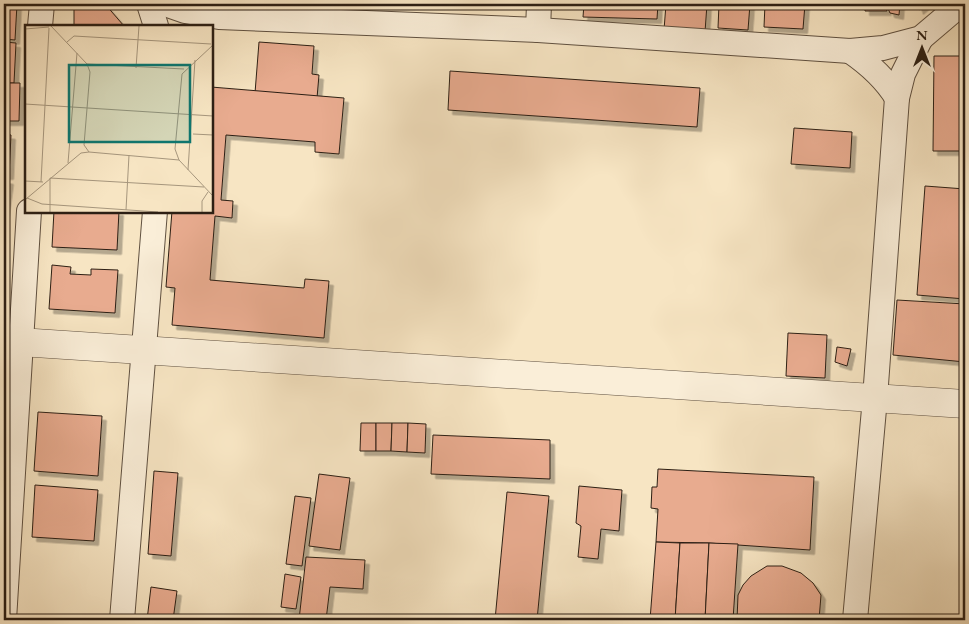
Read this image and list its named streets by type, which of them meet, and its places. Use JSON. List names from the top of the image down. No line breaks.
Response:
{"north":"top"}
